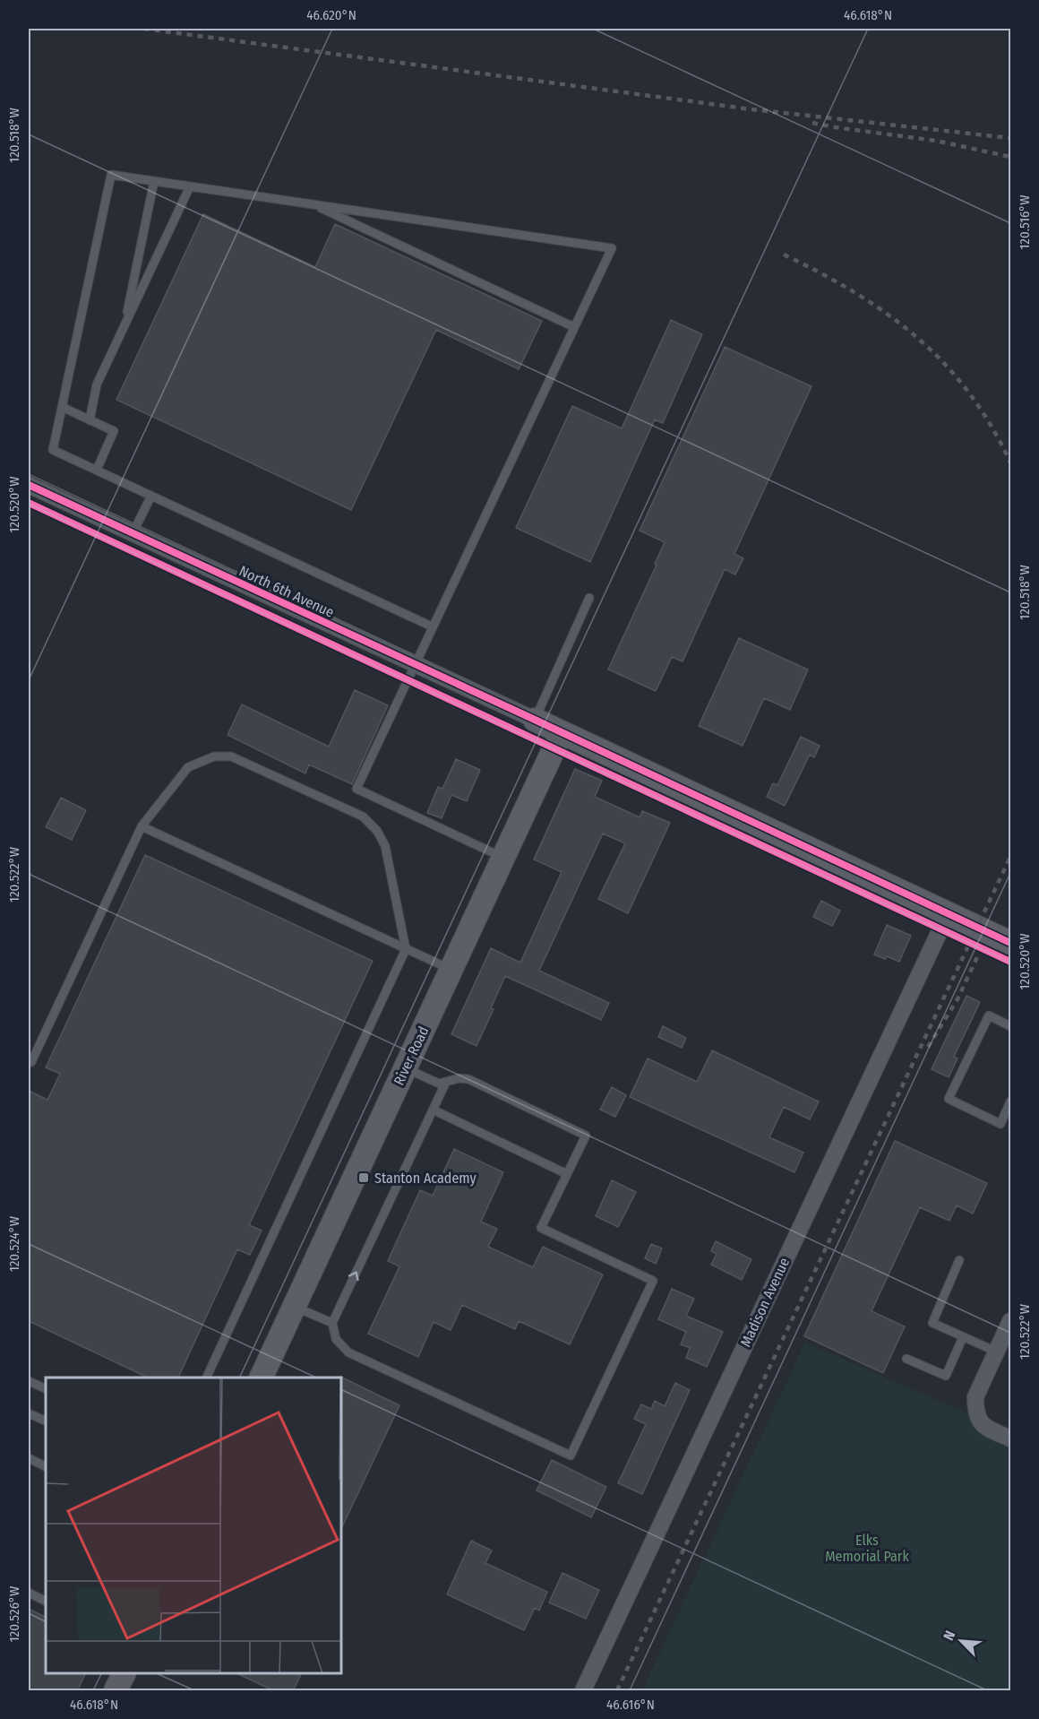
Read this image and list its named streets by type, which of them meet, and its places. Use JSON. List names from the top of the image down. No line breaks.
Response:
{"streets":{"street":["North 6th Avenue","River Road","Madison Avenue"]},"parks":["Elks Memorial Park"],"places":{"transit":["Stanton Academy"]},"north":"top left","coordinates":["46.620°N","46.618°N","120.518°W","120.516°W","120.520°W","120.522°W","120.524°W","120.526°W","46.616°N"]}
